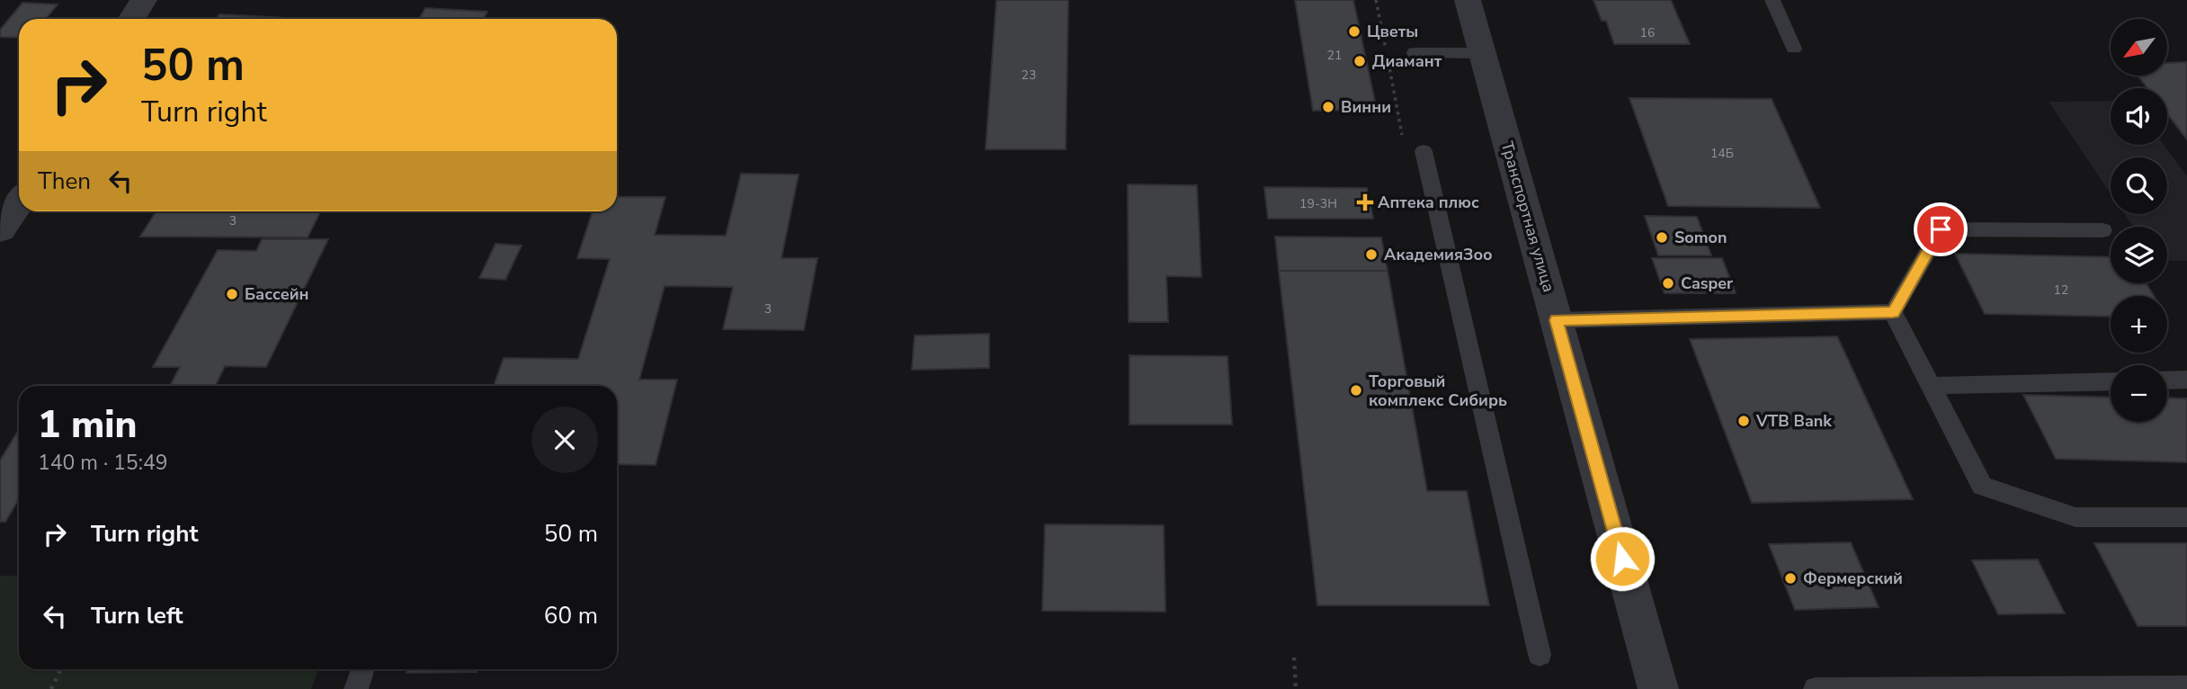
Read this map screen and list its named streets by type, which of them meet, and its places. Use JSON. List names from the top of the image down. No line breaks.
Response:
{"streets":{"street":["Транспортная улица"]},"places":{"other":["Цветы","Диамант","Винни","Somon","АкадемияЗоо","Casper","Бассейн","Торговый комплекс Сибирь","VTB Bank","Фермерский"],"health":["Аптека плюс"]},"house_numbers":["16","21","23","14Б","19-3Н","3","12","3"],"north":"bottom left","page":{"map_buttons":["+","−"],"turn":["50 m","Turn right"],"then":"Then","heading":["1 min","140 m · 15:49"],"list":[{"name":"Turn right","value":"50 m"},{"name":"Turn left","value":"60 m"}]}}
